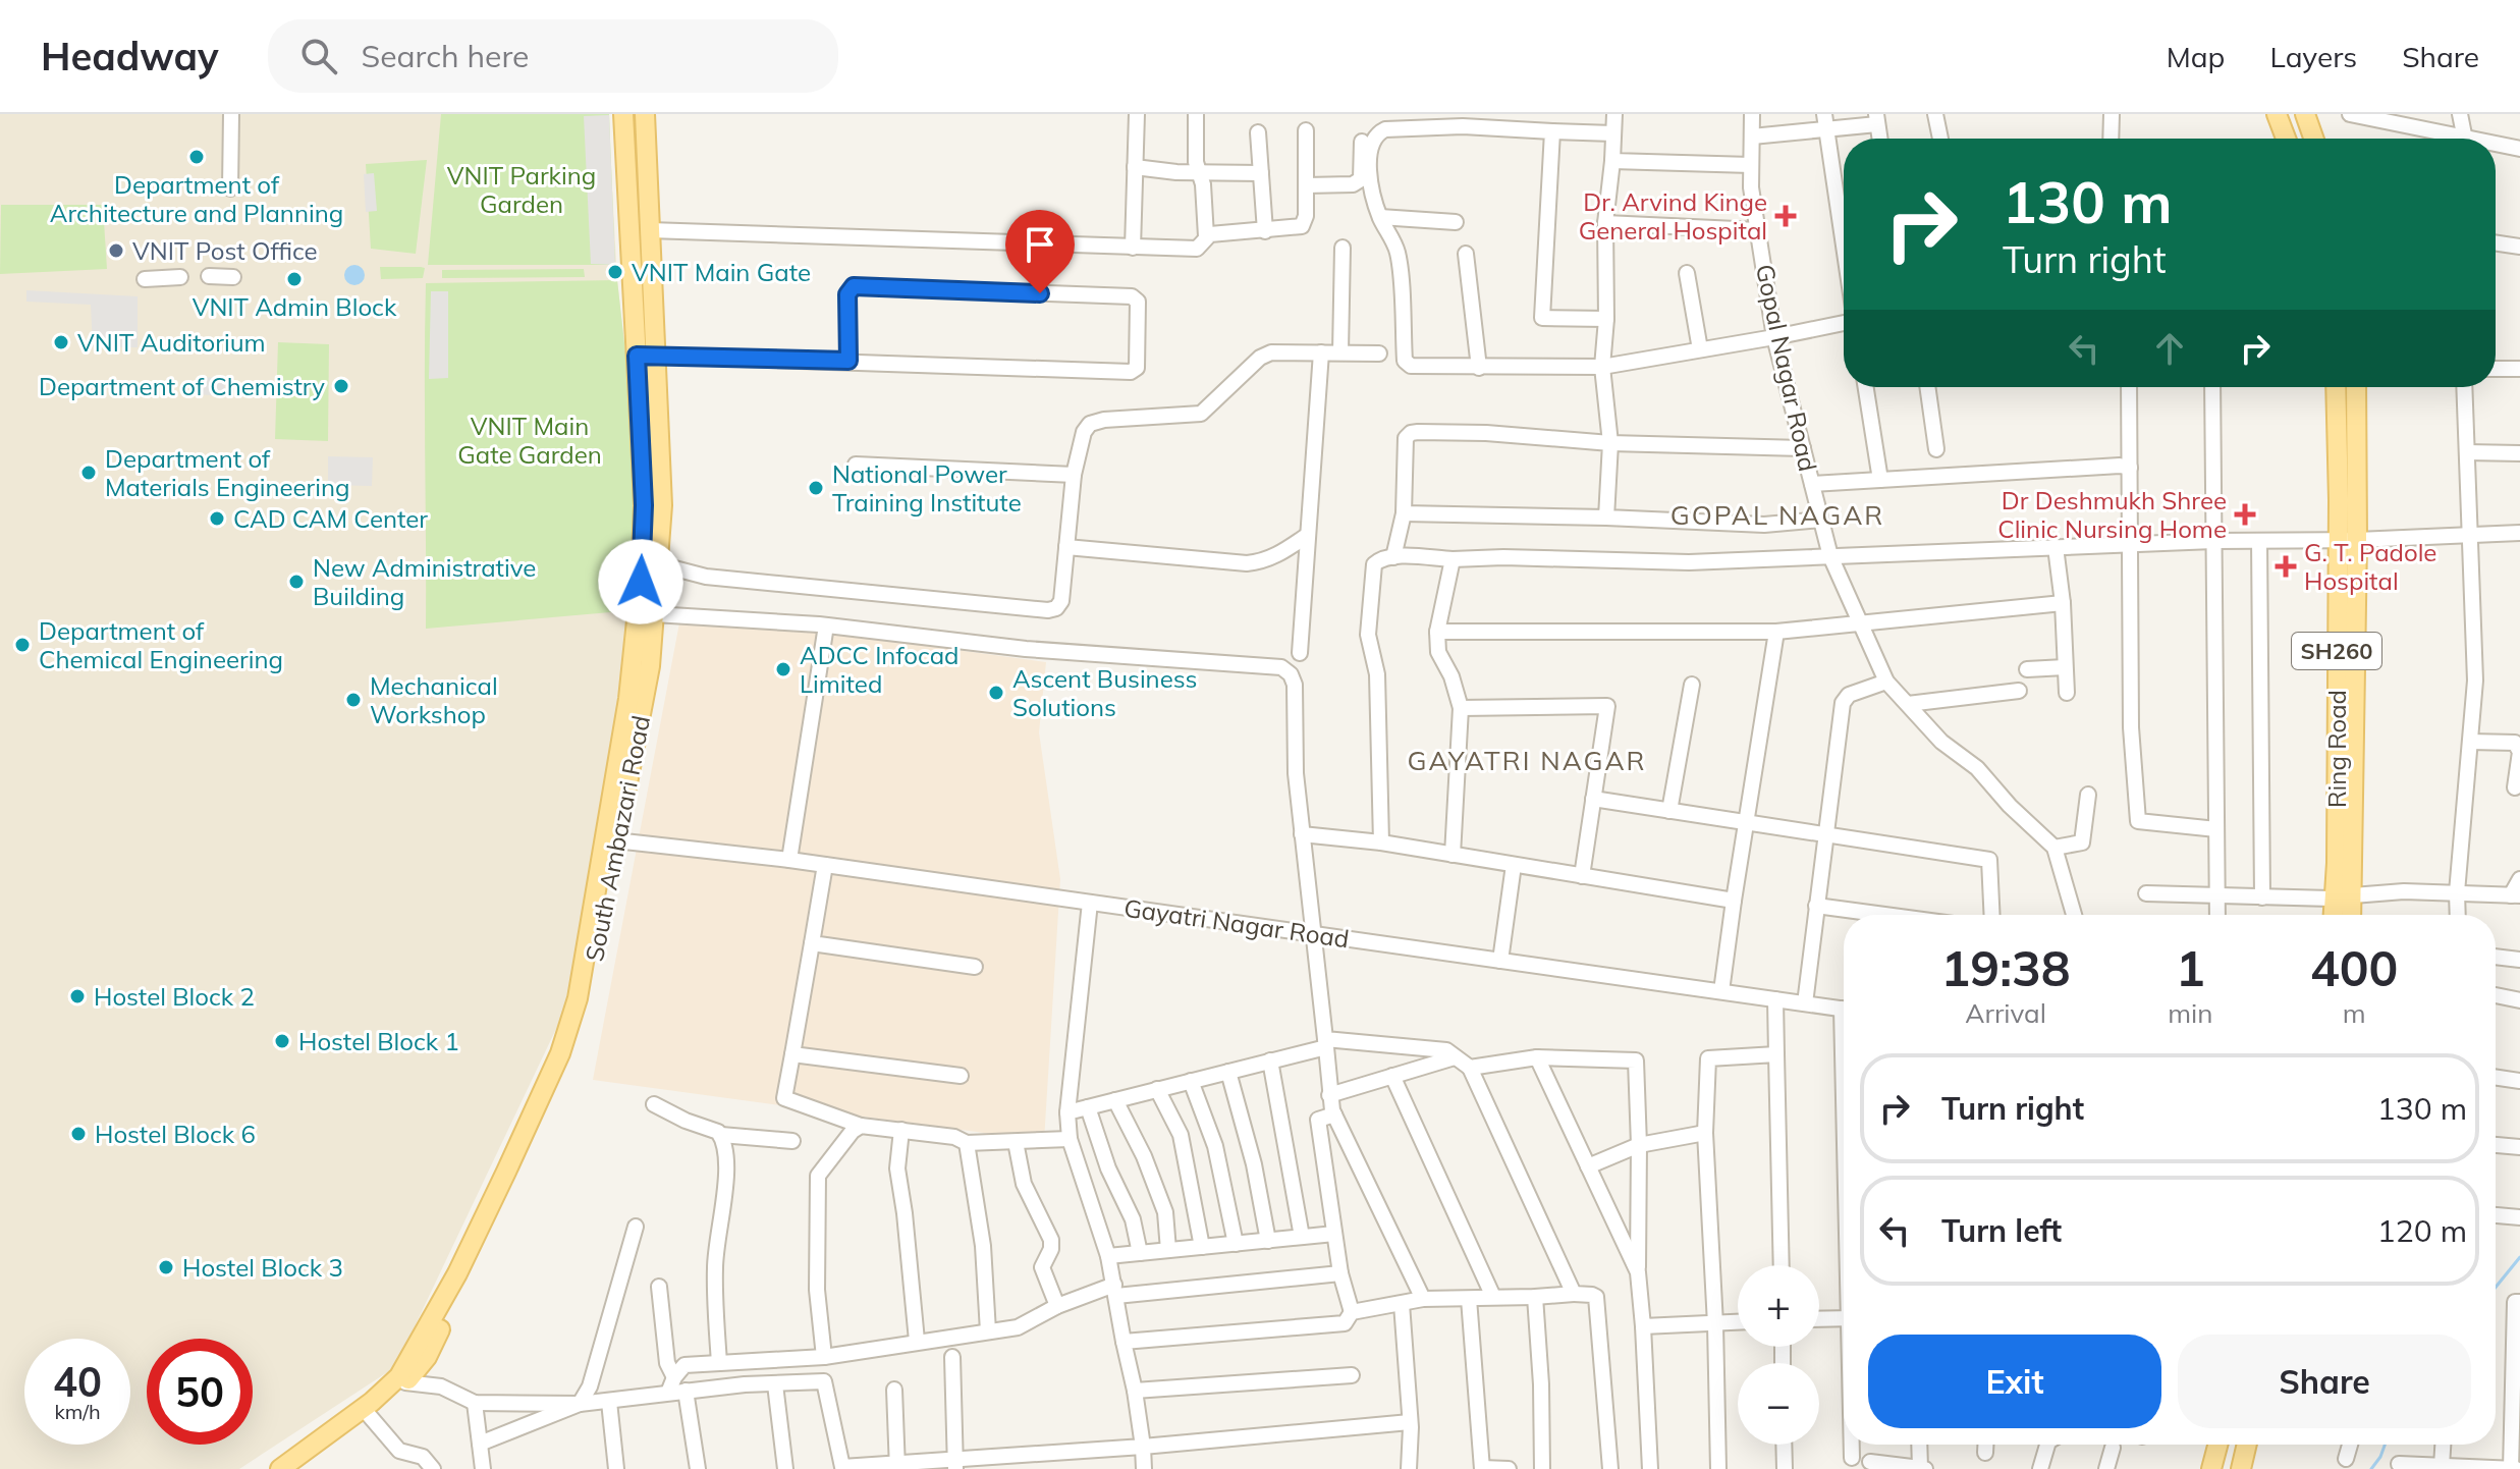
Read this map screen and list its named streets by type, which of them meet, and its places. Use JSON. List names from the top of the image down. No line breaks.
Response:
{"streets":{"main road":["SH260","Ring Road","South Ambazari Road"],"street":["Gopal Nagar Road","Gayatri Nagar Road"]},"crossings":[["South Ambazari Road","Gayatri Nagar Road"]],"districts":["GOPAL NAGAR","GAYATRI NAGAR"],"parks":["VNIT Parking Garden","VNIT Main Gate Garden"],"places":{"other":["Department of Architecture and Planning","VNIT Post Office","VNIT Main Gate","VNIT Admin Block","VNIT Auditorium","Department of Chemistry","Department of Materials Engineering","National Power Training Institute","CAD CAM Center","New Administrative Building","Department of Chemical Engineering","ADCC Infocad Limited","Ascent Business Solutions","Mechanical Workshop","Hostel Block 2","Hostel Block 1","Hostel Block 6","Hostel Block 3"],"health":["Dr. Arvind Kinge General Hospital","Dr Deshmukh Shree Clinic Nursing Home","G. T. Padole Hospital"]},"page":{"header":"Headway","search":"Search here","nav":["Map","Layers","Share"],"turn":["130 m","Turn right"],"eta":["19:38","Arrival","1","min","400","m"],"list":[{"name":"Turn right","value":"130 m"},{"name":"Turn left","value":"120 m"}],"map_buttons":["+","−"],"buttons":["Exit","Share"],"speed":"40 km/h","limit":"50"}}
